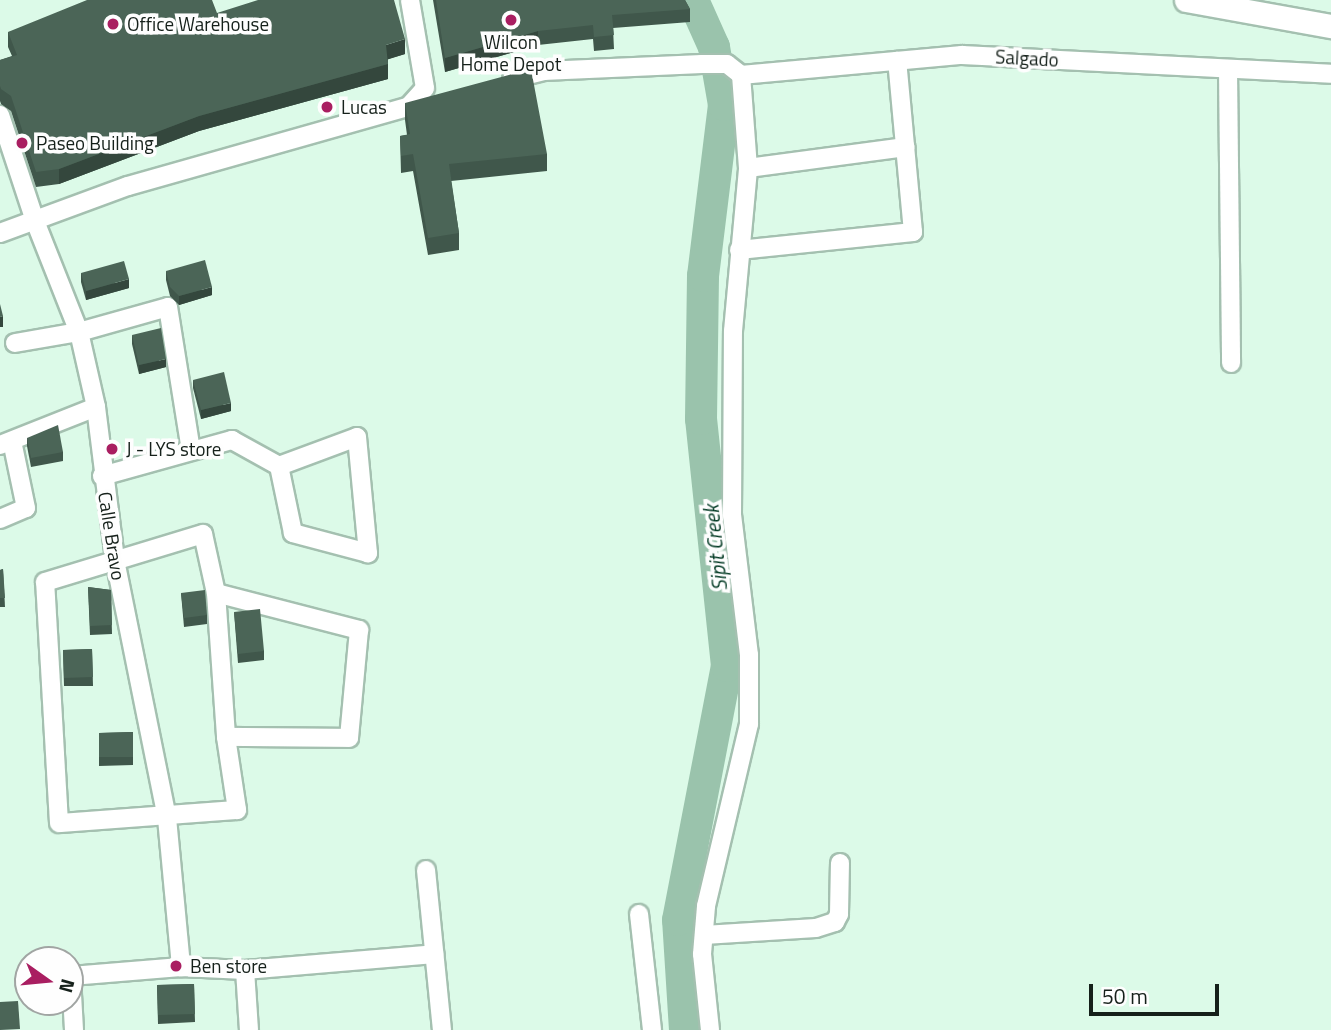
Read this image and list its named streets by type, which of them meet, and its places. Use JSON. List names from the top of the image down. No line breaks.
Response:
{"streets":{"street":["Salgado","Calle Bravo"]},"water":["Sipit Creek"],"places":["Wilcon Home Depot","Office Warehouse","Lucas","Paseo Building","J - LYS store","Ben store"],"scale_bar":"50 m","north":"right"}
